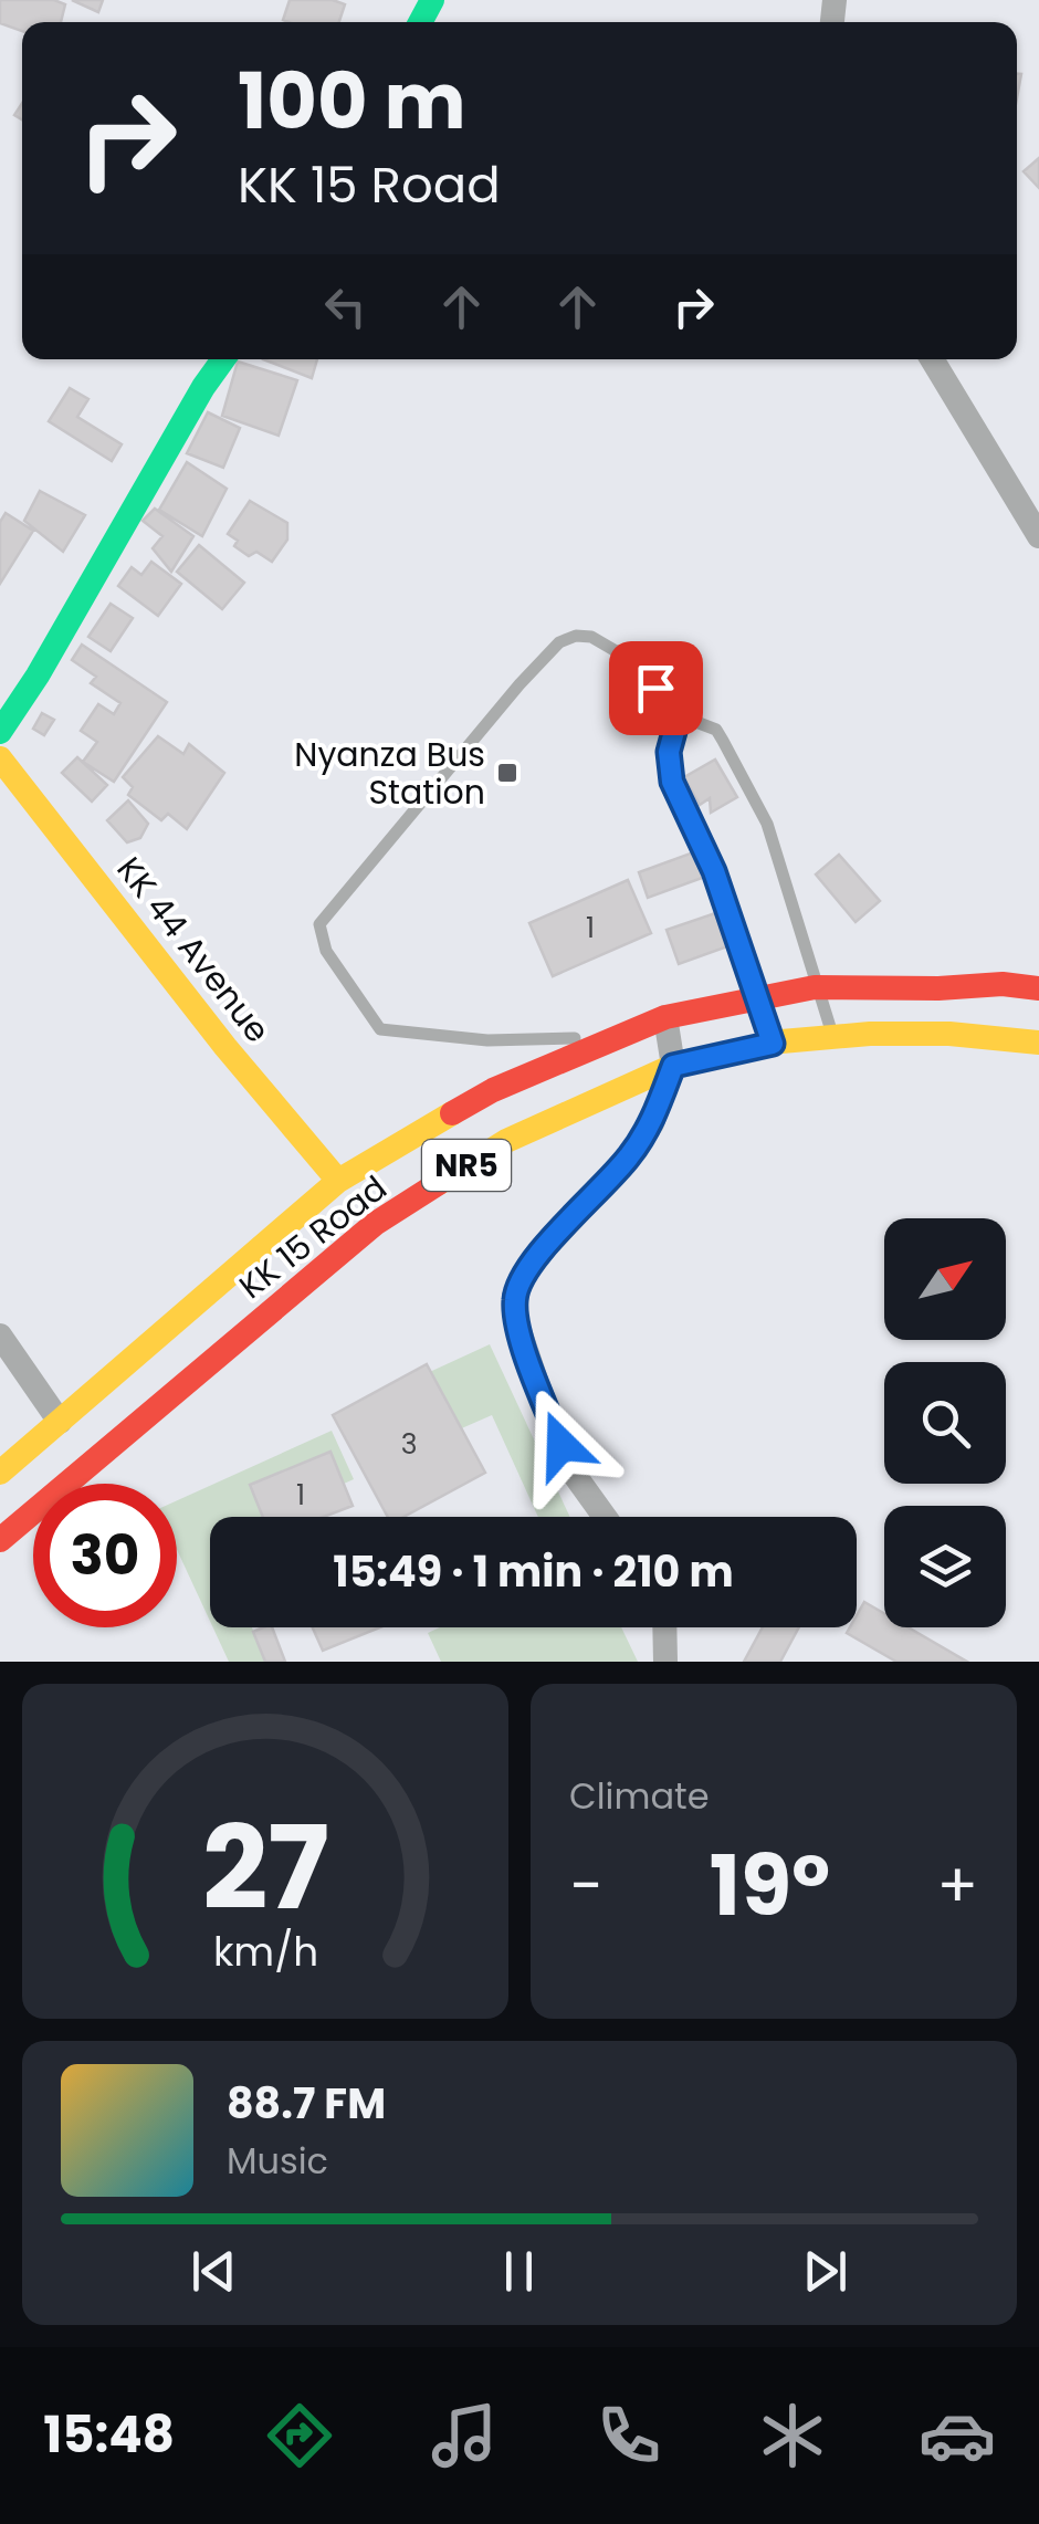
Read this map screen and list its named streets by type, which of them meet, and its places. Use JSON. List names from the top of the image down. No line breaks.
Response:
{"streets":{"main road":["KK 44 Avenue","NR5","KK 15 Road"]},"crossings":[["KK 44 Avenue","KK 15 Road"]],"places":{"transit":["Nyanza Bus Station"]},"house_numbers":["1","3","1"],"north":"top right","page":{"turn":["100 m","KK 15 Road"],"limit":"30","trip":"15:49 · 1 min · 210 m","tile":"Climate","heat":["−","19°","+"],"song":["88.7 FM","Music"],"tabs":"15:48","gauge":["27","km/h"]}}
